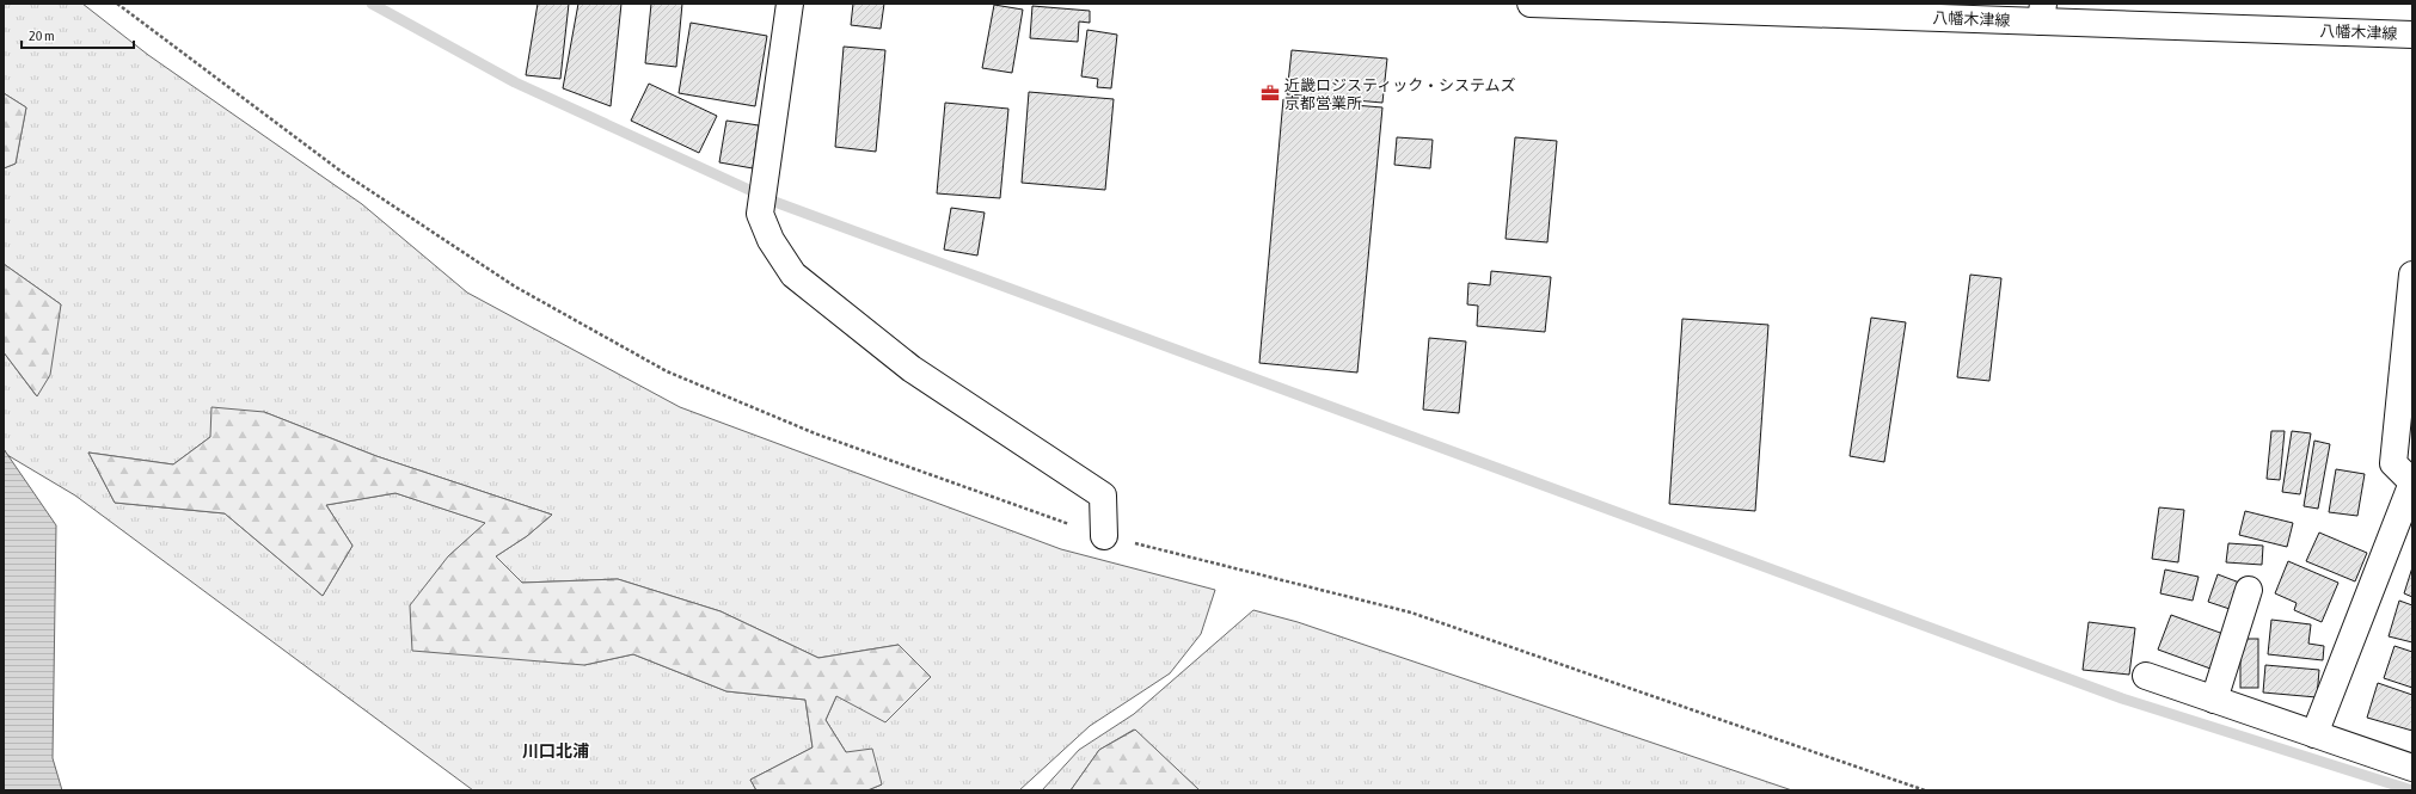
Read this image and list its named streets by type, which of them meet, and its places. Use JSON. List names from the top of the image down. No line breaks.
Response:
{"streets":{"street":["八幡木津線"]},"districts":["川口北浦"],"places":{"office":["近畿ロジスティック・システムズ 京都営業所"]},"scale_bar":"20 m"}
